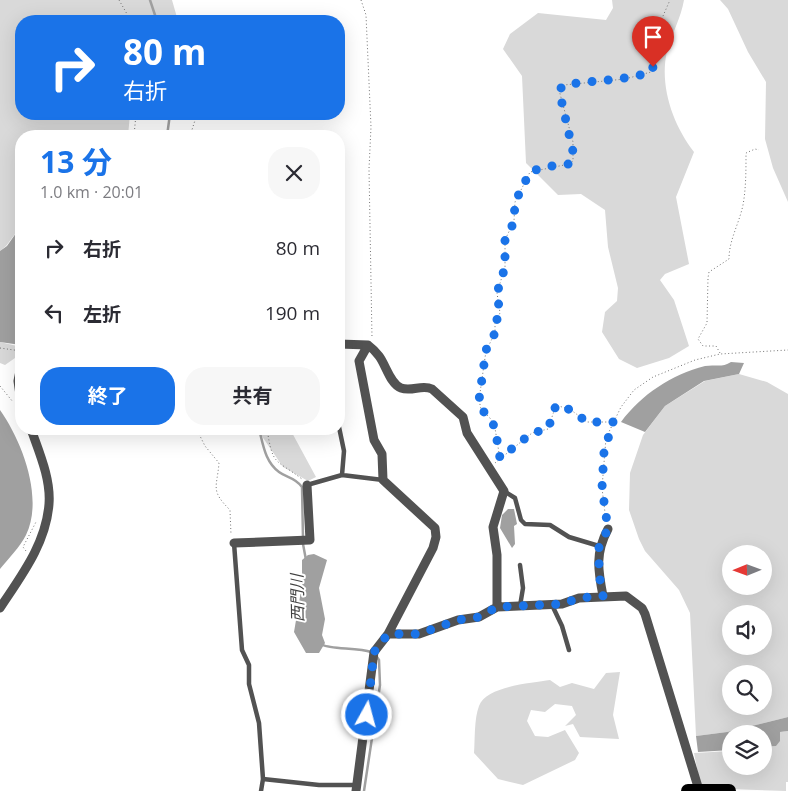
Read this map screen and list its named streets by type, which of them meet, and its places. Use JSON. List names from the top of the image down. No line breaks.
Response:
{"water":["西門川"],"north":"left","page":{"turn":["80 m","右折"],"heading":["13 分","1.0 km · 20:01"],"list":[{"name":"右折","value":"80 m"},{"name":"左折","value":"190 m"}],"buttons":["終了","共有"]}}
